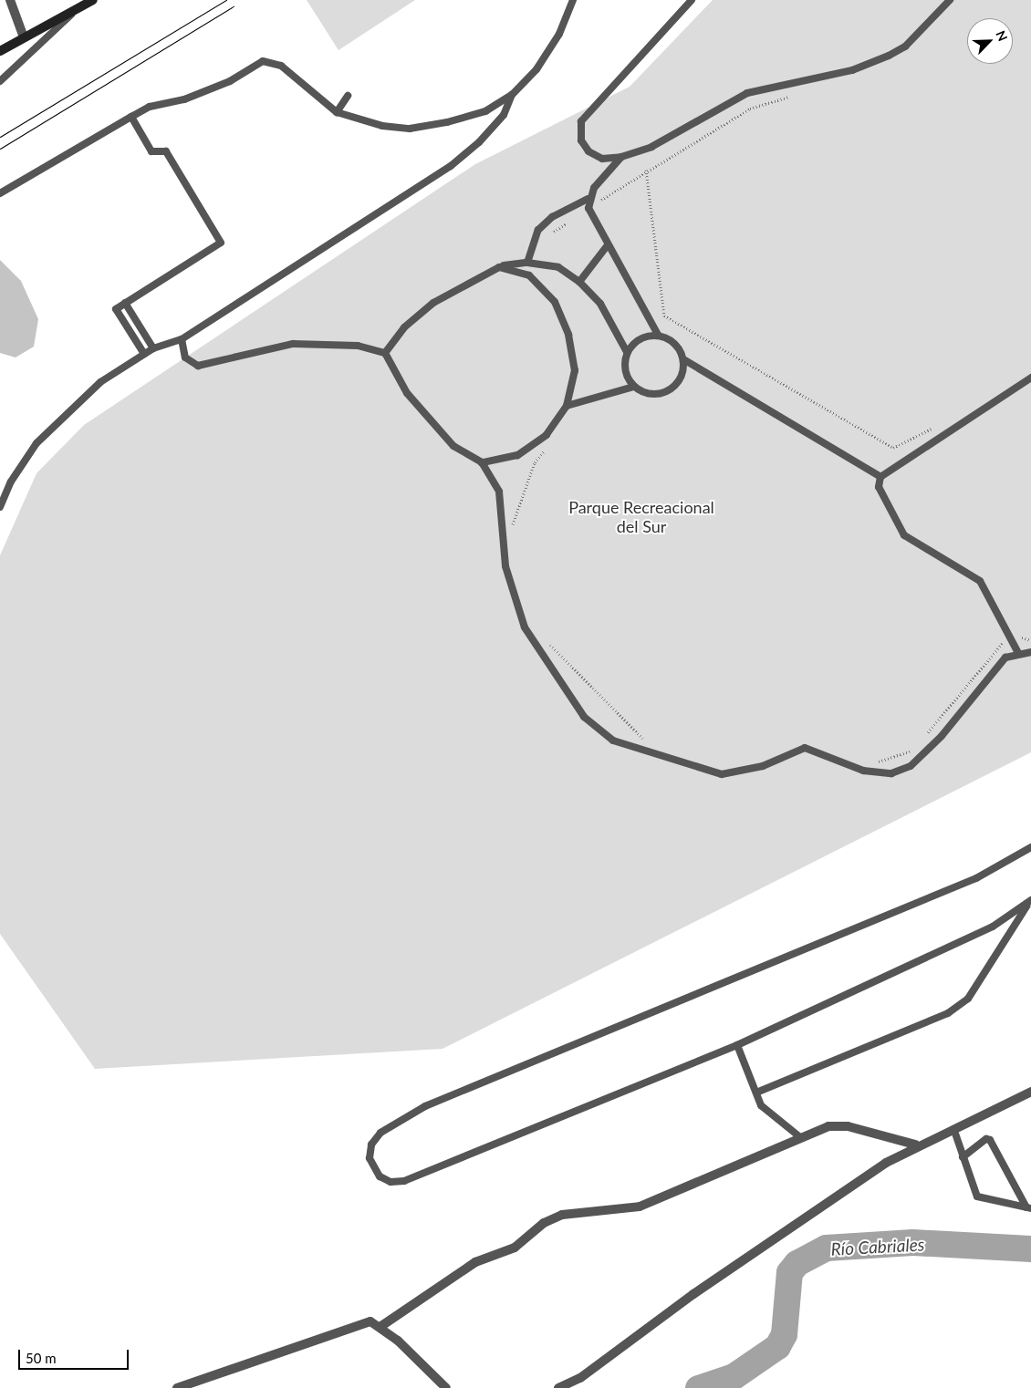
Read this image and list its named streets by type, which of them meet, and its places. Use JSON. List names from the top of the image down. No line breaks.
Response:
{"water":["Río Cabriales"],"parks":["Parque Recreacional del Sur"],"scale_bar":"50 m","north":"top right"}
